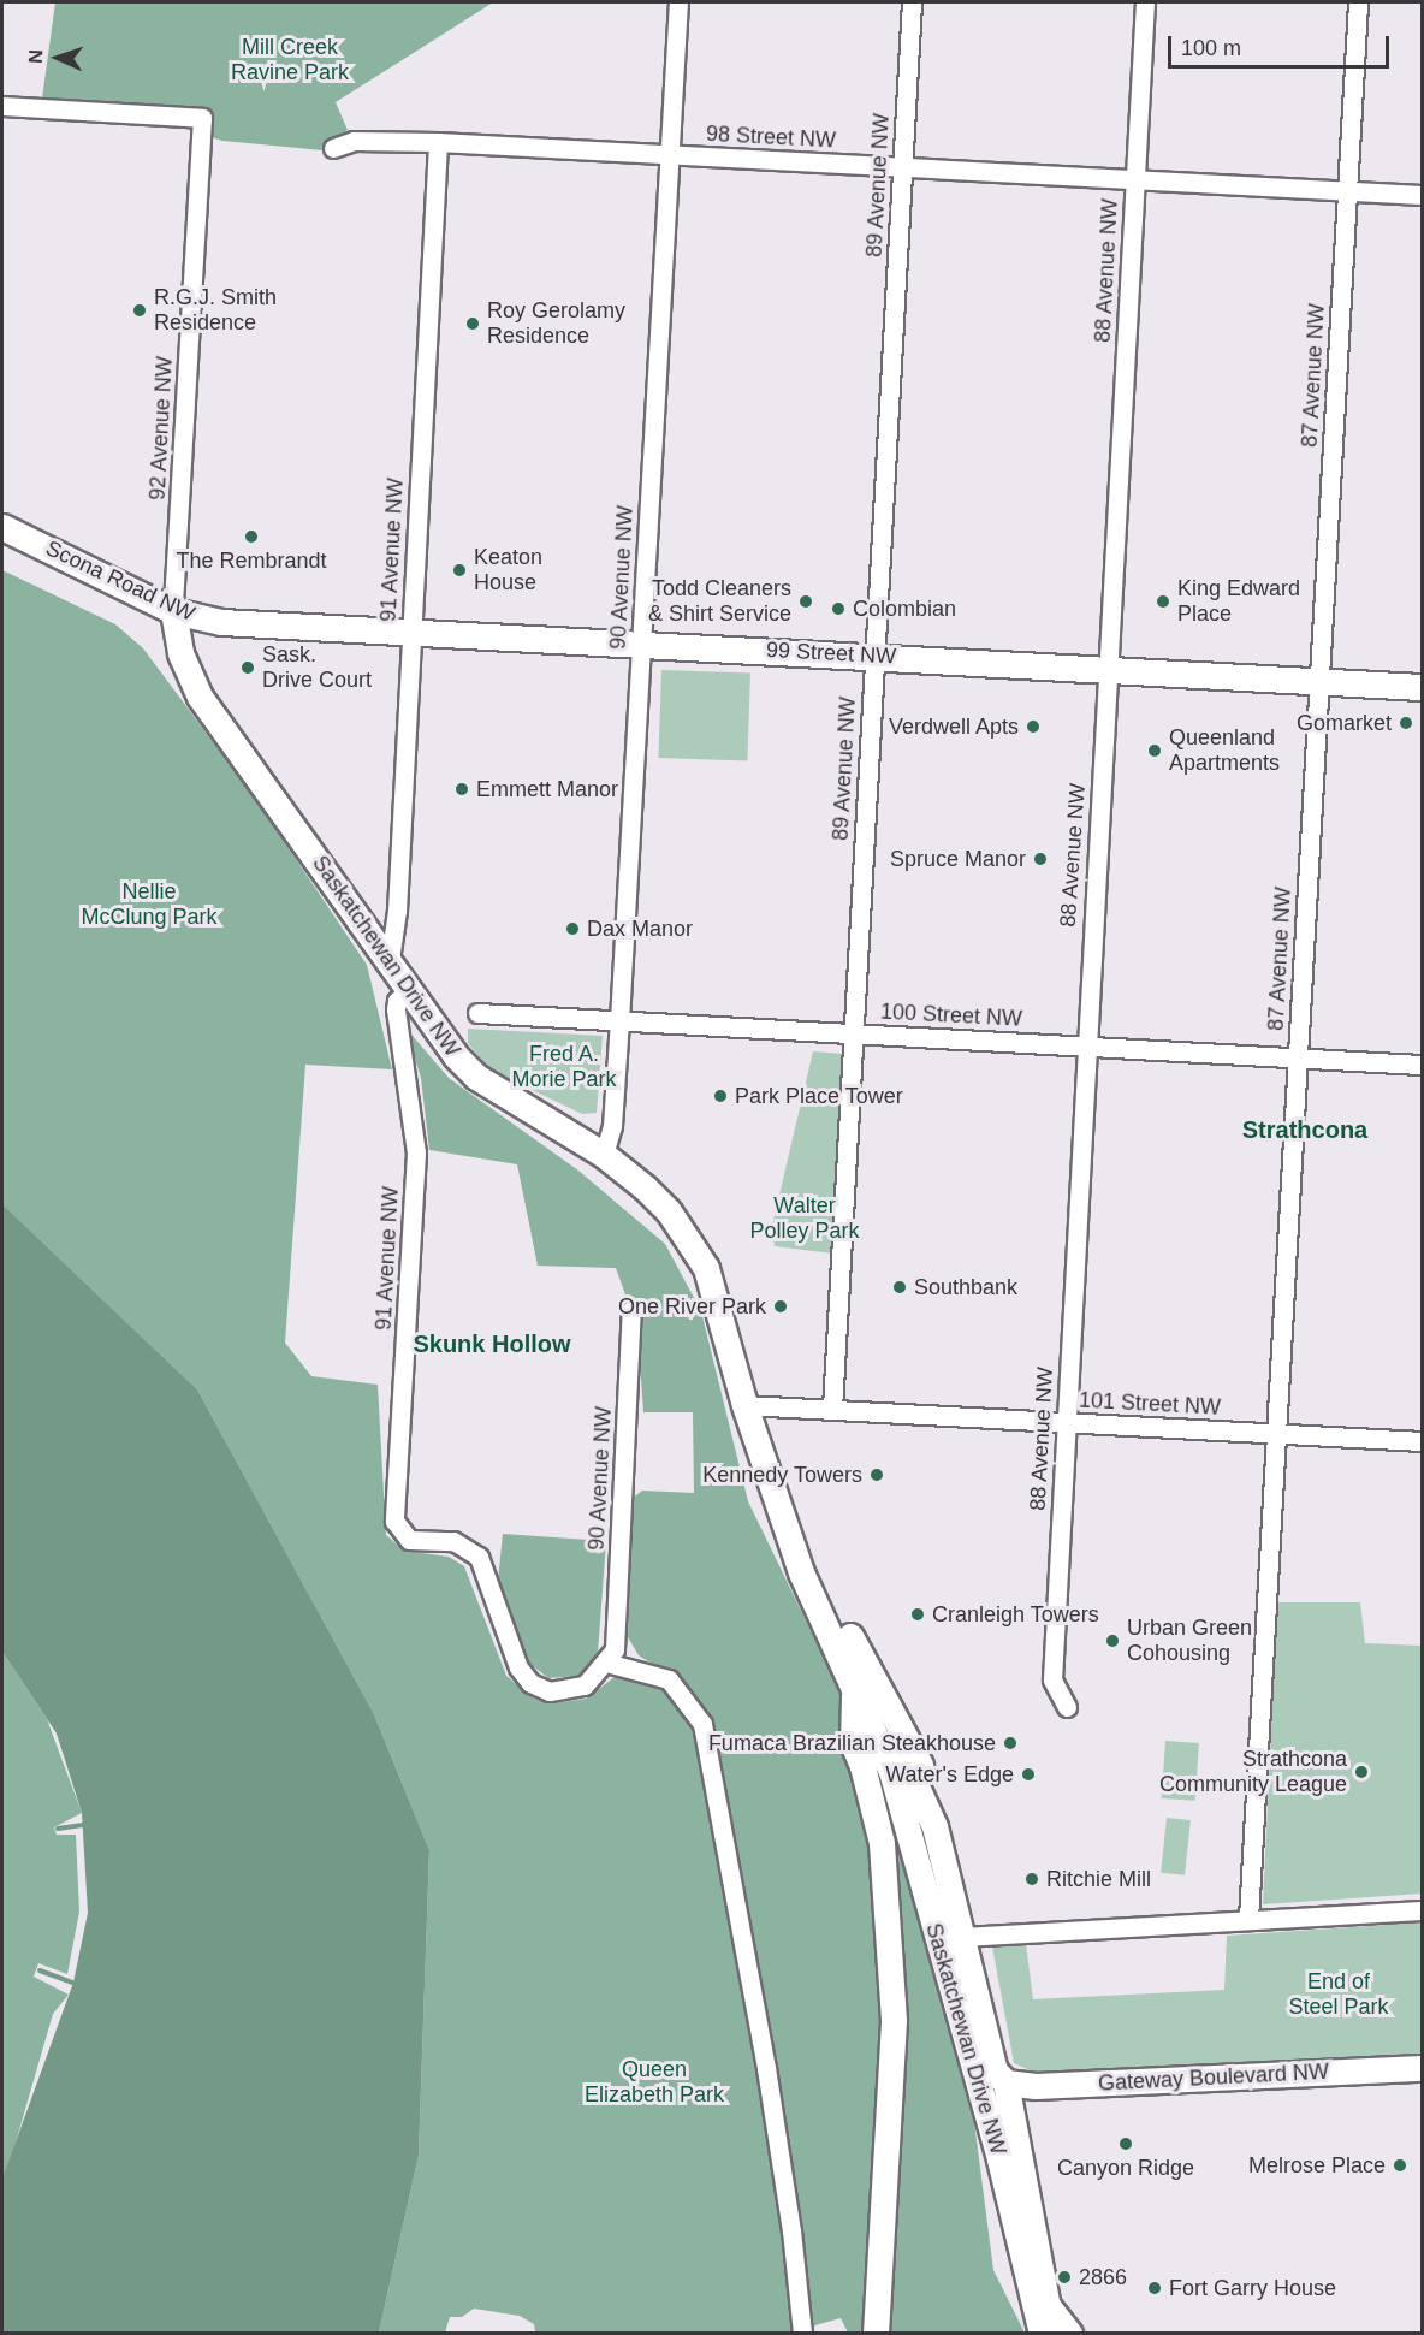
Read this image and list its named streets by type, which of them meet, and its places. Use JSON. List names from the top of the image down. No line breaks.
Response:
{"streets":{"main road":["Scona Road NW","99 Street NW","Saskatchewan Drive NW","Gateway Boulevard NW"],"street":["98 Street NW","89 Avenue NW","88 Avenue NW","87 Avenue NW","92 Avenue NW","91 Avenue NW","90 Avenue NW","100 Street NW","101 Street NW"]},"crossings":[["98 Street NW","89 Avenue NW"],["98 Street NW","88 Avenue NW"],["98 Street NW","87 Avenue NW"],["98 Street NW","91 Avenue NW"],["98 Street NW","90 Avenue NW"],["89 Avenue NW","99 Street NW"],["89 Avenue NW","100 Street NW"],["89 Avenue NW","101 Street NW"],["88 Avenue NW","99 Street NW"],["88 Avenue NW","100 Street NW"],["88 Avenue NW","101 Street NW"],["87 Avenue NW","99 Street NW"],["87 Avenue NW","100 Street NW"],["87 Avenue NW","101 Street NW"],["92 Avenue NW","Scona Road NW"],["92 Avenue NW","Saskatchewan Drive NW"],["91 Avenue NW","90 Avenue NW"],["91 Avenue NW","99 Street NW"],["91 Avenue NW","Saskatchewan Drive NW"],["90 Avenue NW","99 Street NW"],["90 Avenue NW","Saskatchewan Drive NW"],["90 Avenue NW","100 Street NW"],["Scona Road NW","99 Street NW"],["Scona Road NW","Saskatchewan Drive NW"],["Saskatchewan Drive NW","101 Street NW"],["Saskatchewan Drive NW","Gateway Boulevard NW"]],"districts":["Strathcona","Skunk Hollow"],"parks":["Mill Creek Ravine Park","Nellie McClung Park","Fred A. Morie Park","Walter Polley Park","End of Steel Park","Queen Elizabeth Park"],"places":["R.G.J. Smith Residence","Roy Gerolamy Residence","The Rembrandt","Keaton House","Todd Cleaners & Shirt Service","King Edward Place","Colombian","Sask. Drive Court","Gomarket","Verdwell Apts","Queenland Apartments","Emmett Manor","Spruce Manor","Dax Manor","Park Place Tower","Southbank","One River Park","Kennedy Towers","Cranleigh Towers","Urban Green Cohousing","Fumaca Brazilian Steakhouse","Strathcona Community League","Water's Edge","Ritchie Mill","Canyon Ridge","Melrose Place","2866","Fort Garry House"],"scale_bar":"100 m","north":"left"}
